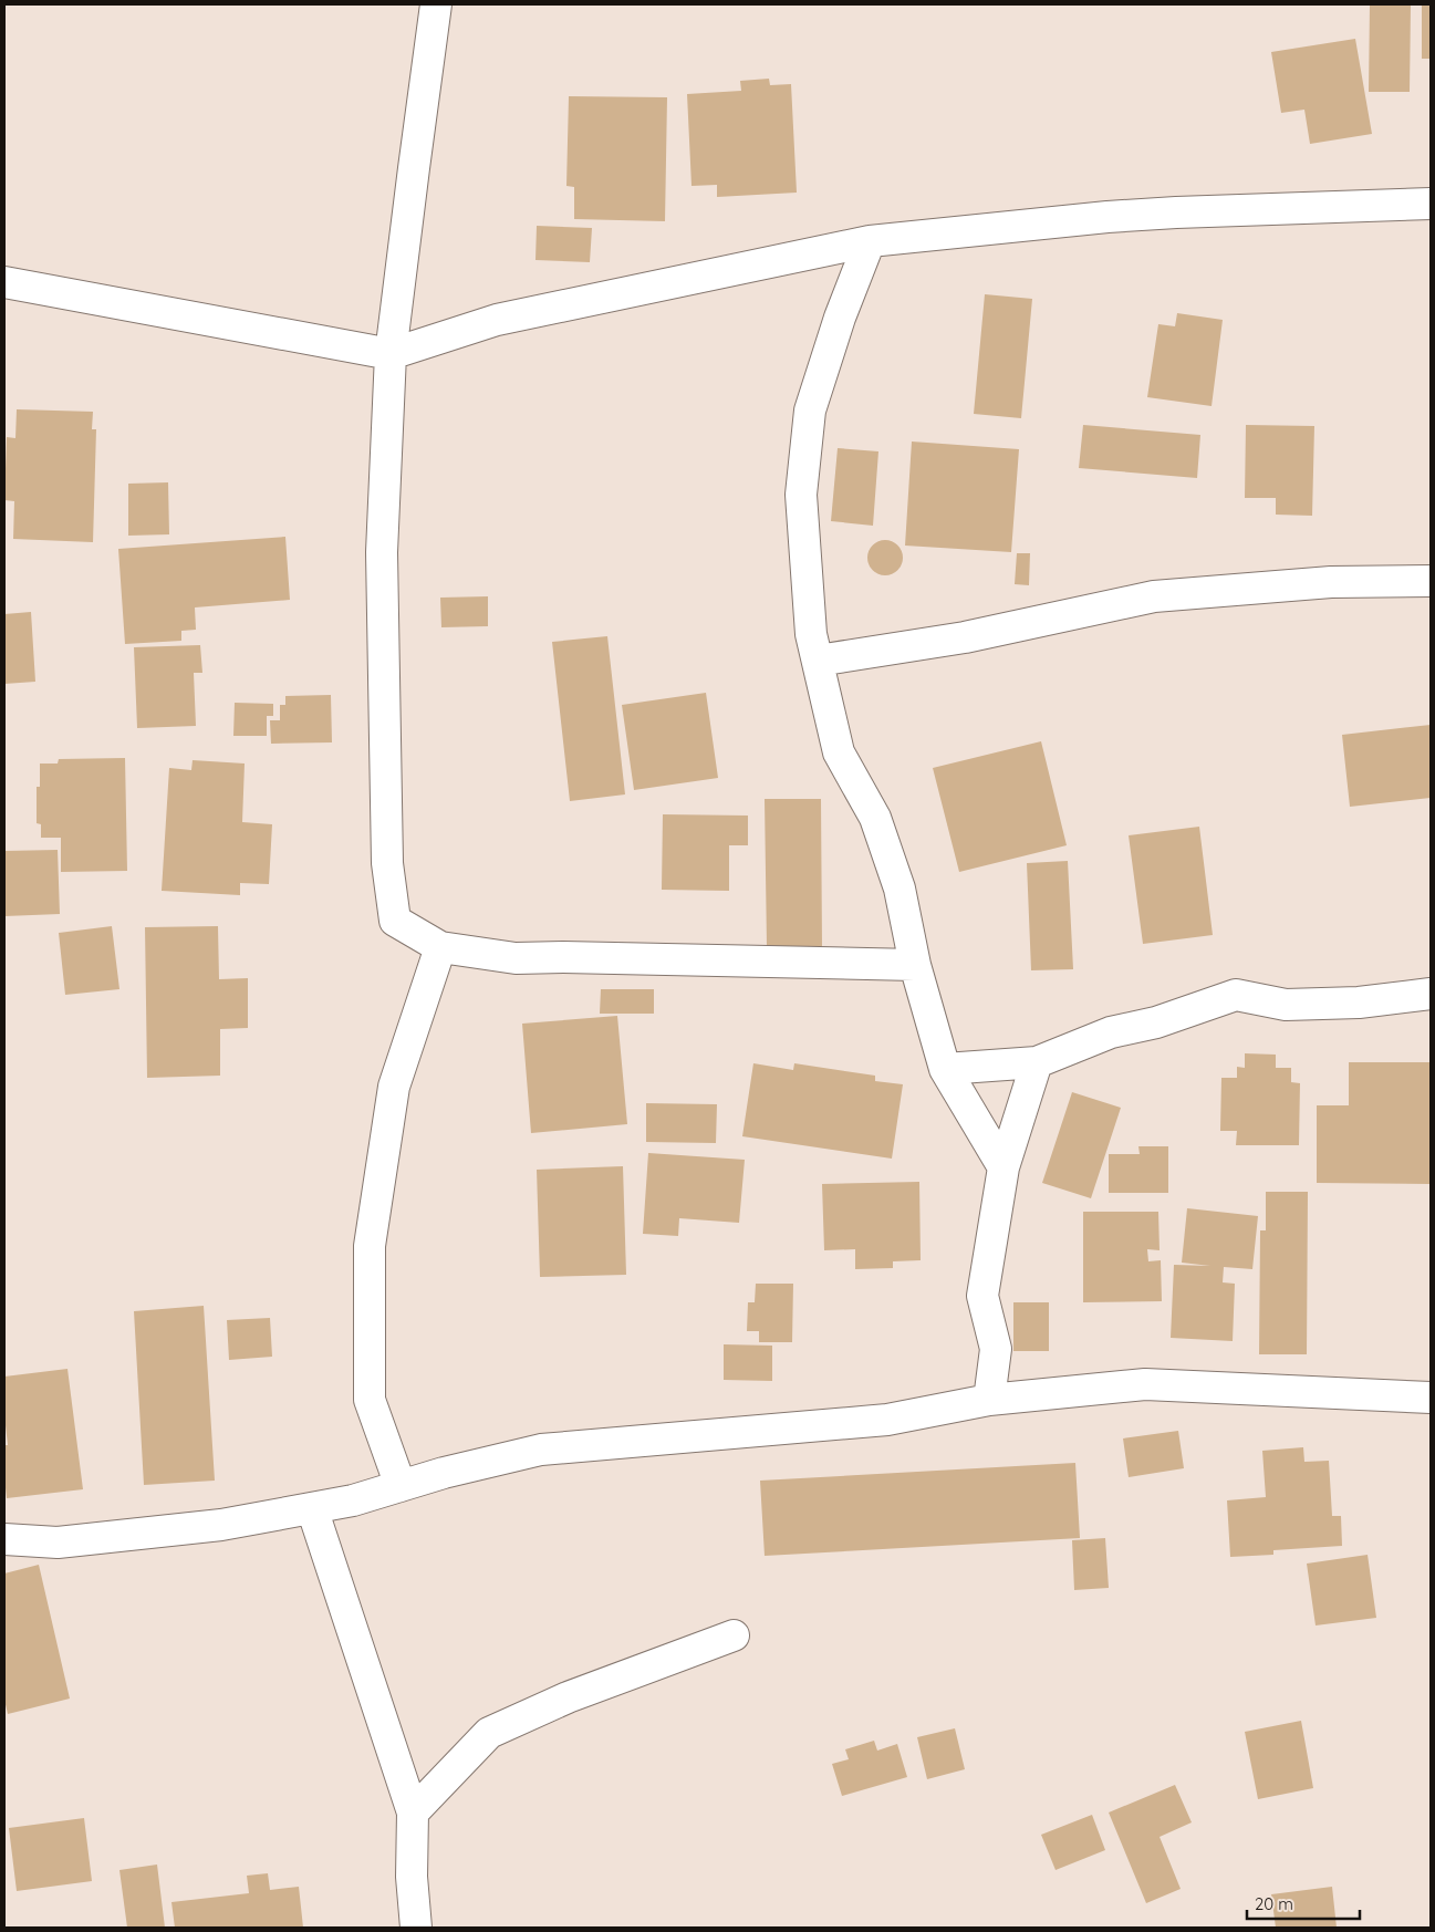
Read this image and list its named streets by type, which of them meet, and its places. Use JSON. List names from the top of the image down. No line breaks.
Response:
{"scale_bar":"20 m"}
